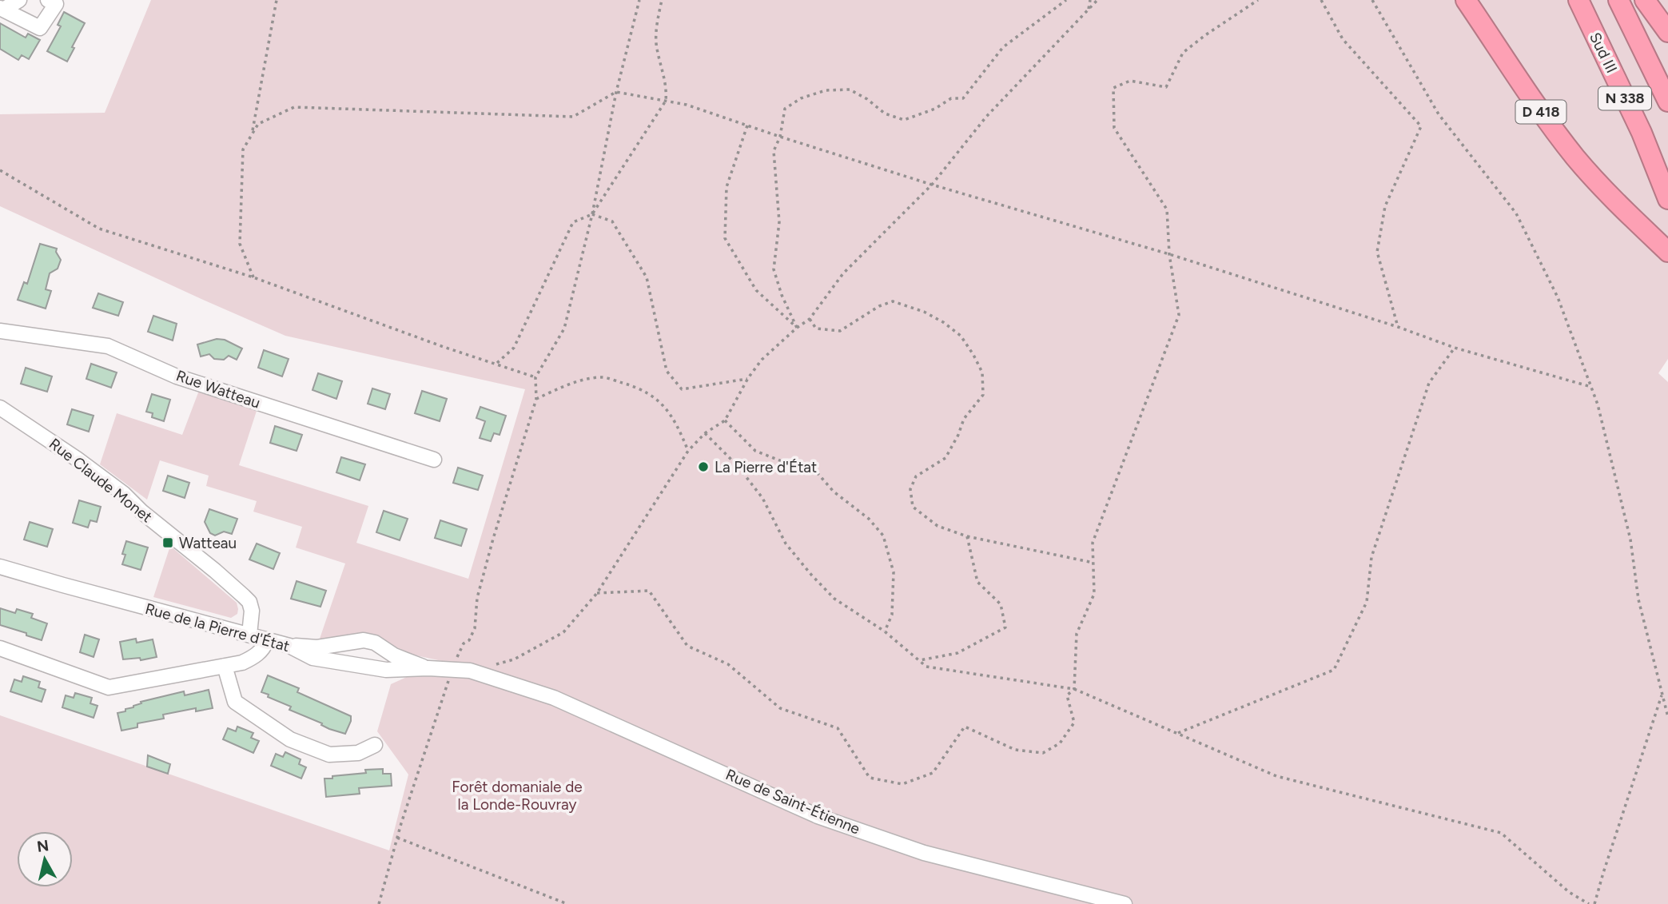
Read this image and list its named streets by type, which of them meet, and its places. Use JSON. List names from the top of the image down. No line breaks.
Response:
{"streets":{"highway":["Sud III","N 338","D 418"],"street":["Rue Watteau","Rue Claude Monet","Rue de la Pierre d'État","Rue de Saint-Étienne"]},"crossings":[["Rue Claude Monet","Rue de la Pierre d'État"],["Rue de la Pierre d'État","Rue de Saint-Étienne"]],"parks":["Forêt domaniale de la Londe-Rouvray"],"places":{"other":["La Pierre d'État"],"transit":["Watteau"]},"north":"top"}
